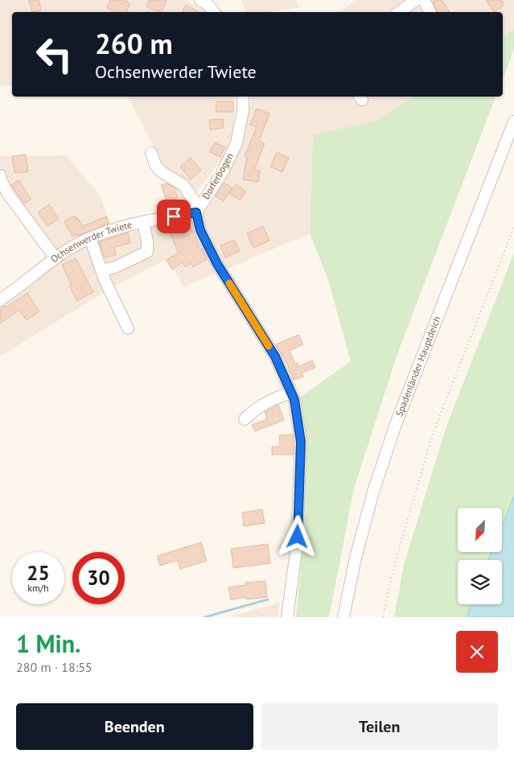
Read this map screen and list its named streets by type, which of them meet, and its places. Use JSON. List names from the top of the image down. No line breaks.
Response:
{"streets":{"street":["Dorferbogen","Ochsenwerder Twiete","Spadenländer Hauptdeich"]},"crossings":[["Dorferbogen","Ochsenwerder Twiete"]],"north":"bottom left","page":{"turn":["260 m","Ochsenwerder Twiete"],"speed":"25 km/h","limit":"30","heading":["1 Min.","280 m · 18:55"],"buttons":["Beenden","Teilen"]}}
